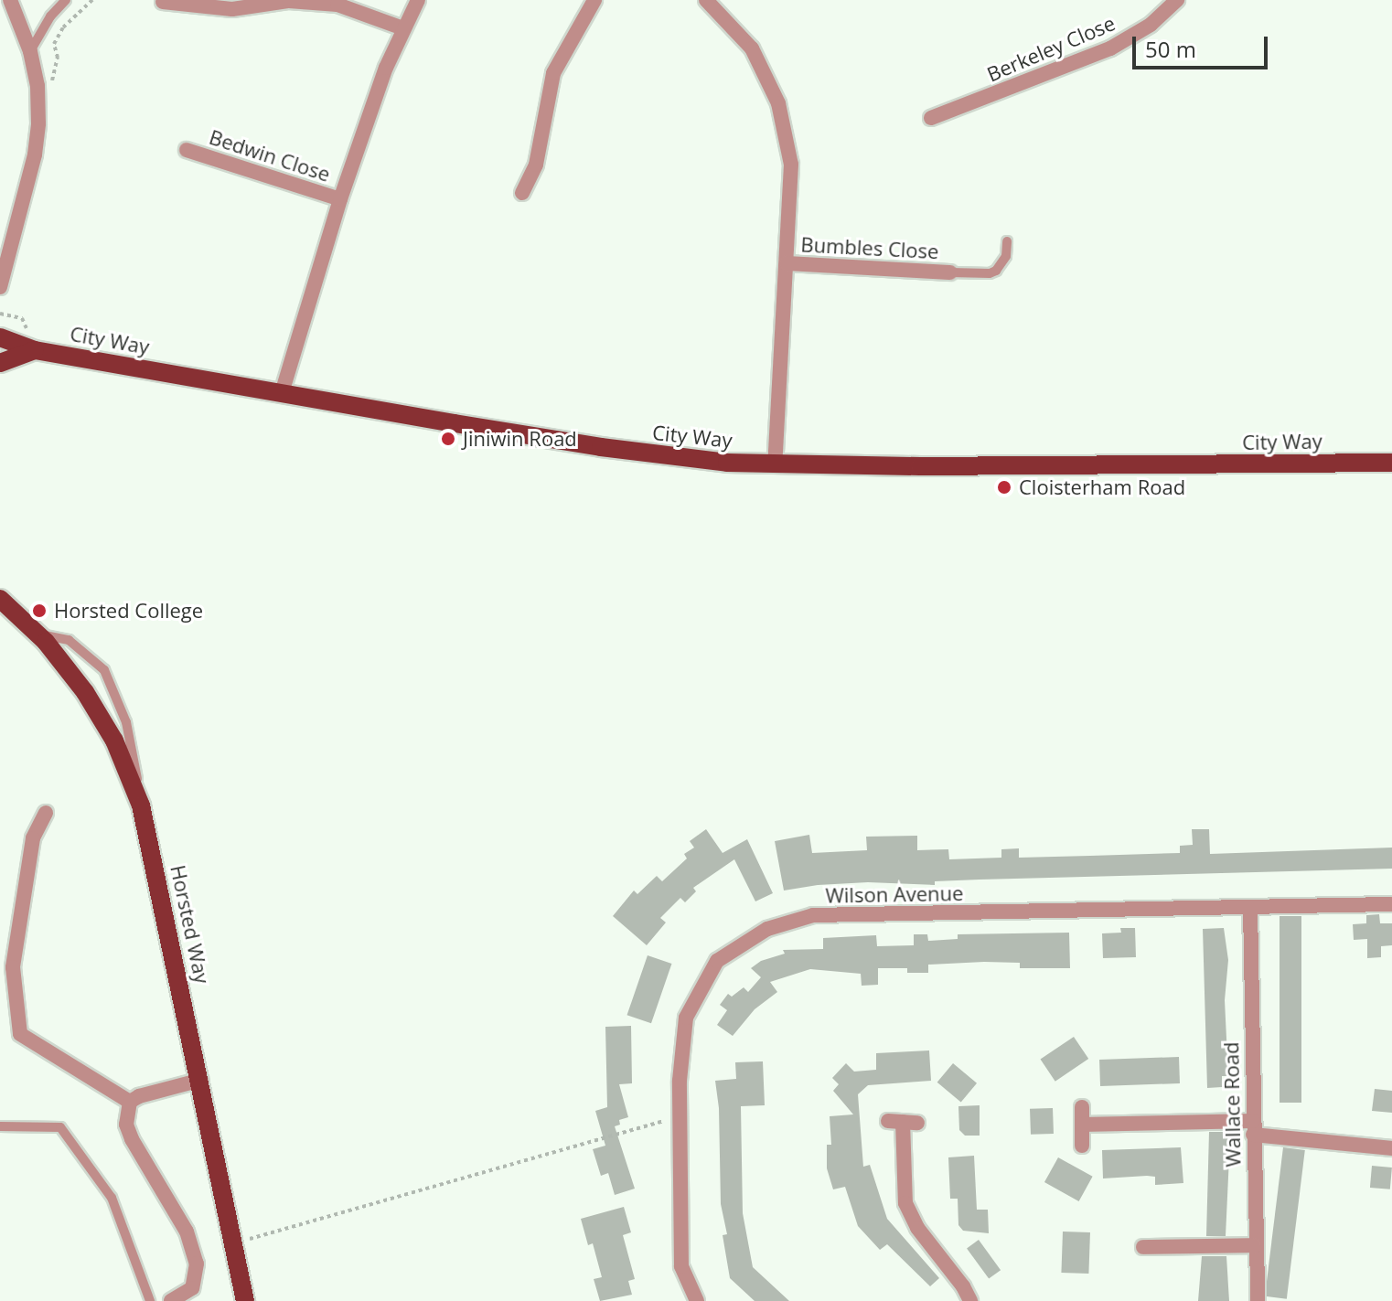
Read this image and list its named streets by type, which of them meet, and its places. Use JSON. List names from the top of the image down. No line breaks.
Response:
{"streets":{"main road":["City Way","Horsted Way"],"street":["Berkeley Close","Bedwin Close","Bumbles Close","Wilson Avenue","Wallace Road"]},"crossings":[["Wilson Avenue","Wallace Road"]],"places":["Jiniwin Road","Cloisterham Road","Horsted College"],"scale_bar":"50 m"}
